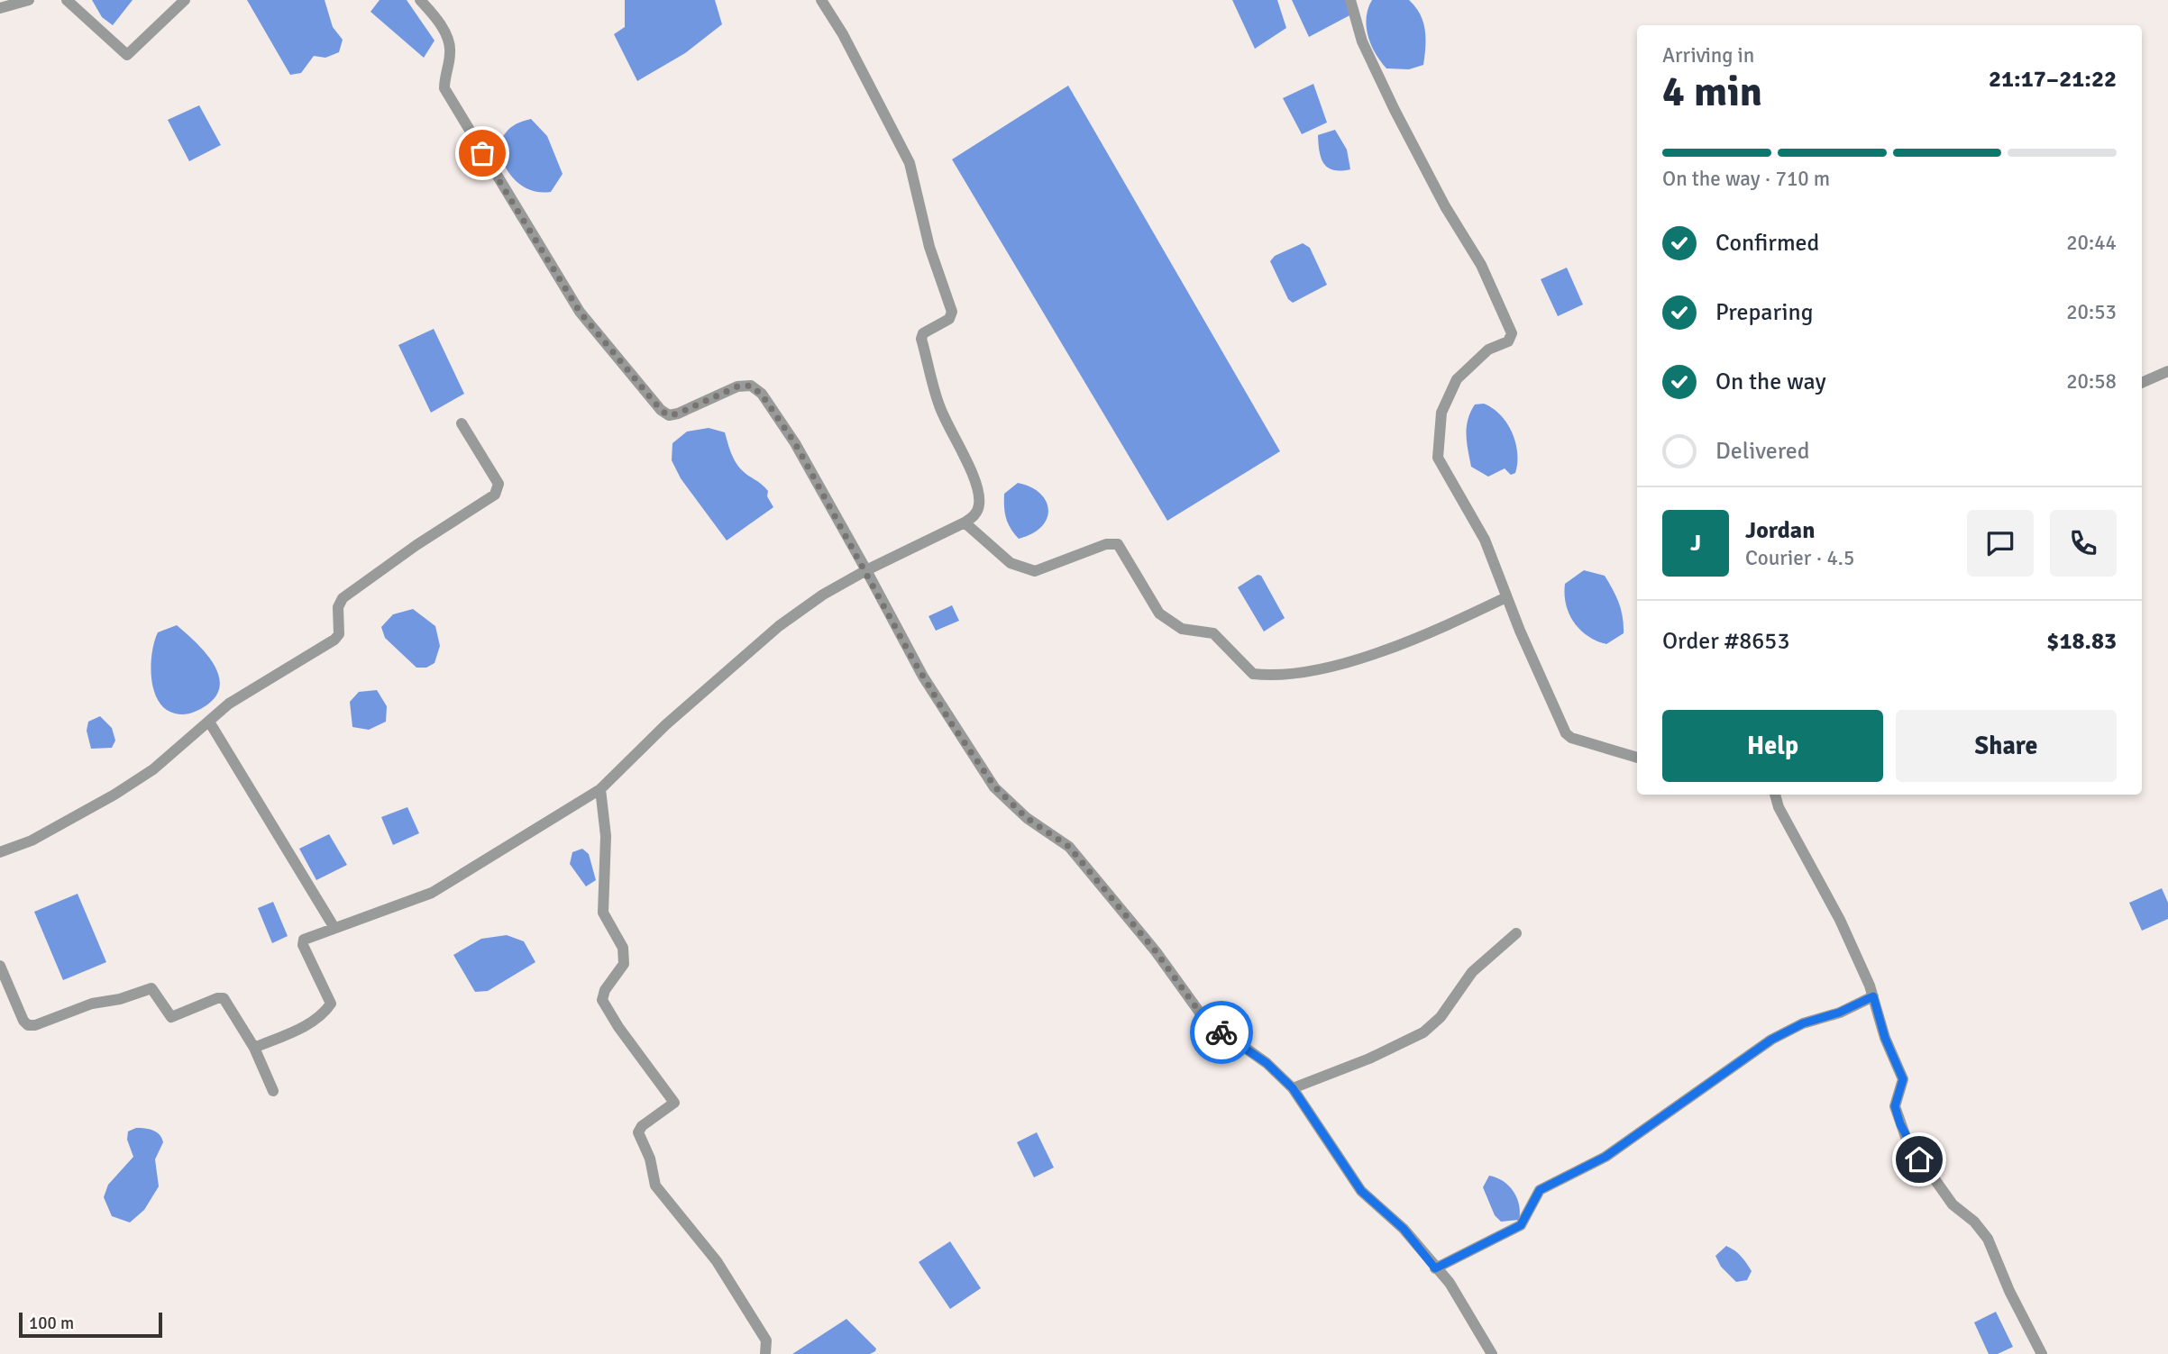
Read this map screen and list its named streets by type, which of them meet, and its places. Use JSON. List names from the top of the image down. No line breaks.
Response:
{"scale_bar":"100 m","page":{"heading":["4 min","Arriving in","21:17–21:22"],"panel":["Jordan","Courier · 4.5","Order #8653","$18.83"],"bar":"On the way · 710 m","list":[["Confirmed","20:44"],["Preparing","20:53"],["On the way","20:58"],"Delivered"],"round":"J","buttons":["Help","Share"],"scale":"100 m"}}
